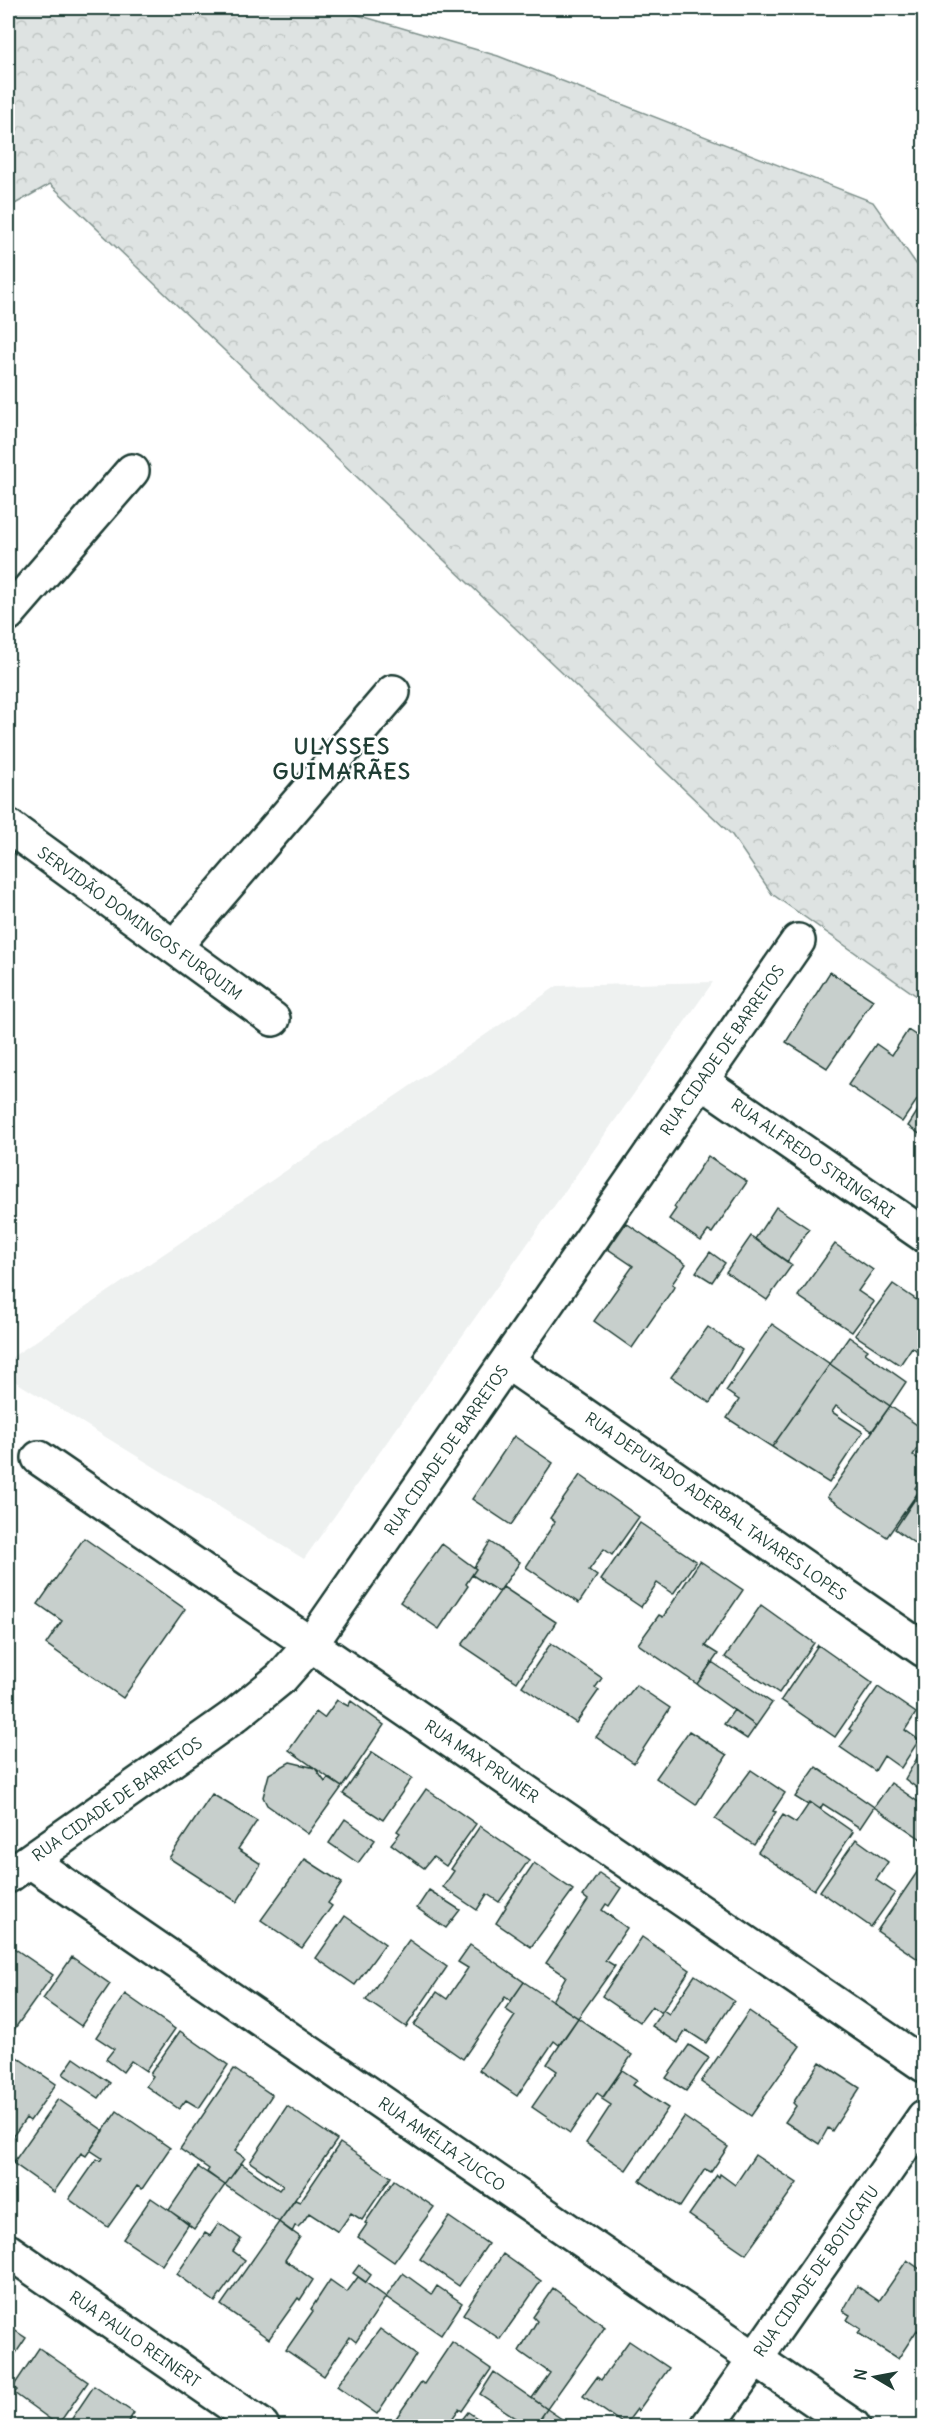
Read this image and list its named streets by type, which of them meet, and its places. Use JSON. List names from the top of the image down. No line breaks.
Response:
{"streets":{"street":["SERVIDÃO DOMINGOS FURQUIM","RUA CIDADE DE BARRETOS","RUA ALFREDO STRINGARI","RUA DEPUTADO ADERBAL TAVARES LOPES","RUA MAX PRUNER","RUA AMÉLIA ZUCCO","RUA CIDADE DE BOTUCATU","RUA PAULO REINERT"]},"crossings":[["RUA CIDADE DE BARRETOS","RUA ALFREDO STRINGARI"],["RUA CIDADE DE BARRETOS","RUA DEPUTADO ADERBAL TAVARES LOPES"],["RUA CIDADE DE BARRETOS","RUA MAX PRUNER"],["RUA CIDADE DE BARRETOS","RUA AMÉLIA ZUCCO"],["RUA AMÉLIA ZUCCO","RUA CIDADE DE BOTUCATU"]],"districts":["ULYSSES GUIMARÃES"],"north":"left"}
